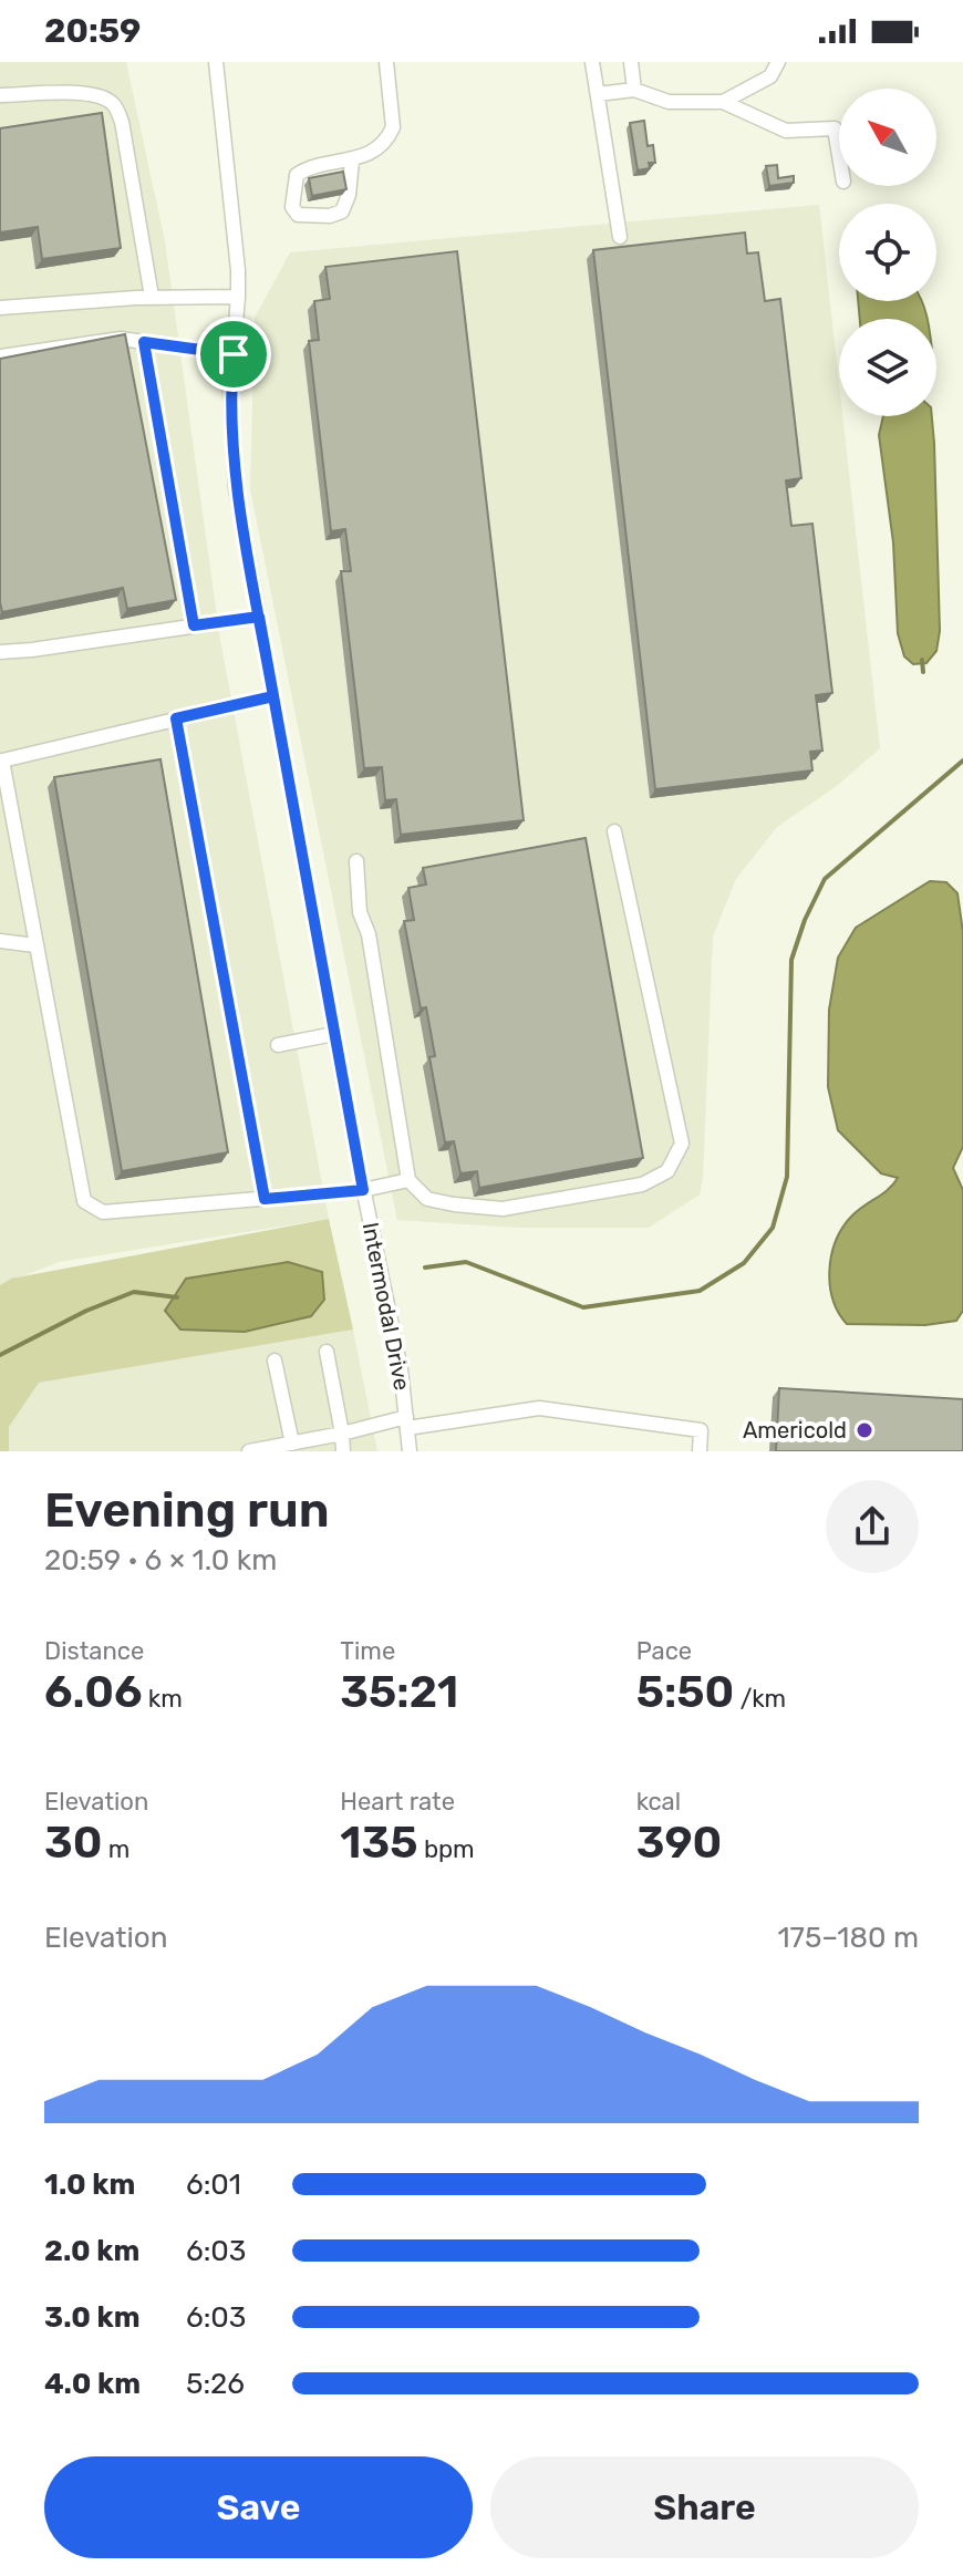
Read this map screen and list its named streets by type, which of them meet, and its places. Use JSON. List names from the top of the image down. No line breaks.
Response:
{"streets":{"street":["Intermodal Drive"]},"places":["Americold"],"north":"top left","page":{"status":"20:59","heading":["Evening run","20:59 · 6 × 1.0 km"],"stats":[["Distance","6.06 km"],["Time","35:21"],["Pace","5:50 /km"],["Elevation","30 m"],["Heart rate","135 bpm"],["kcal","390"]],"chart":["Elevation","175–180 m"],"list":[{"name":"1.0 km","note":"6:01"},{"name":"2.0 km","note":"6:03"},{"name":"3.0 km","note":"6:03"},{"name":"4.0 km","note":"5:26"}],"buttons":["Save","Share"]}}
